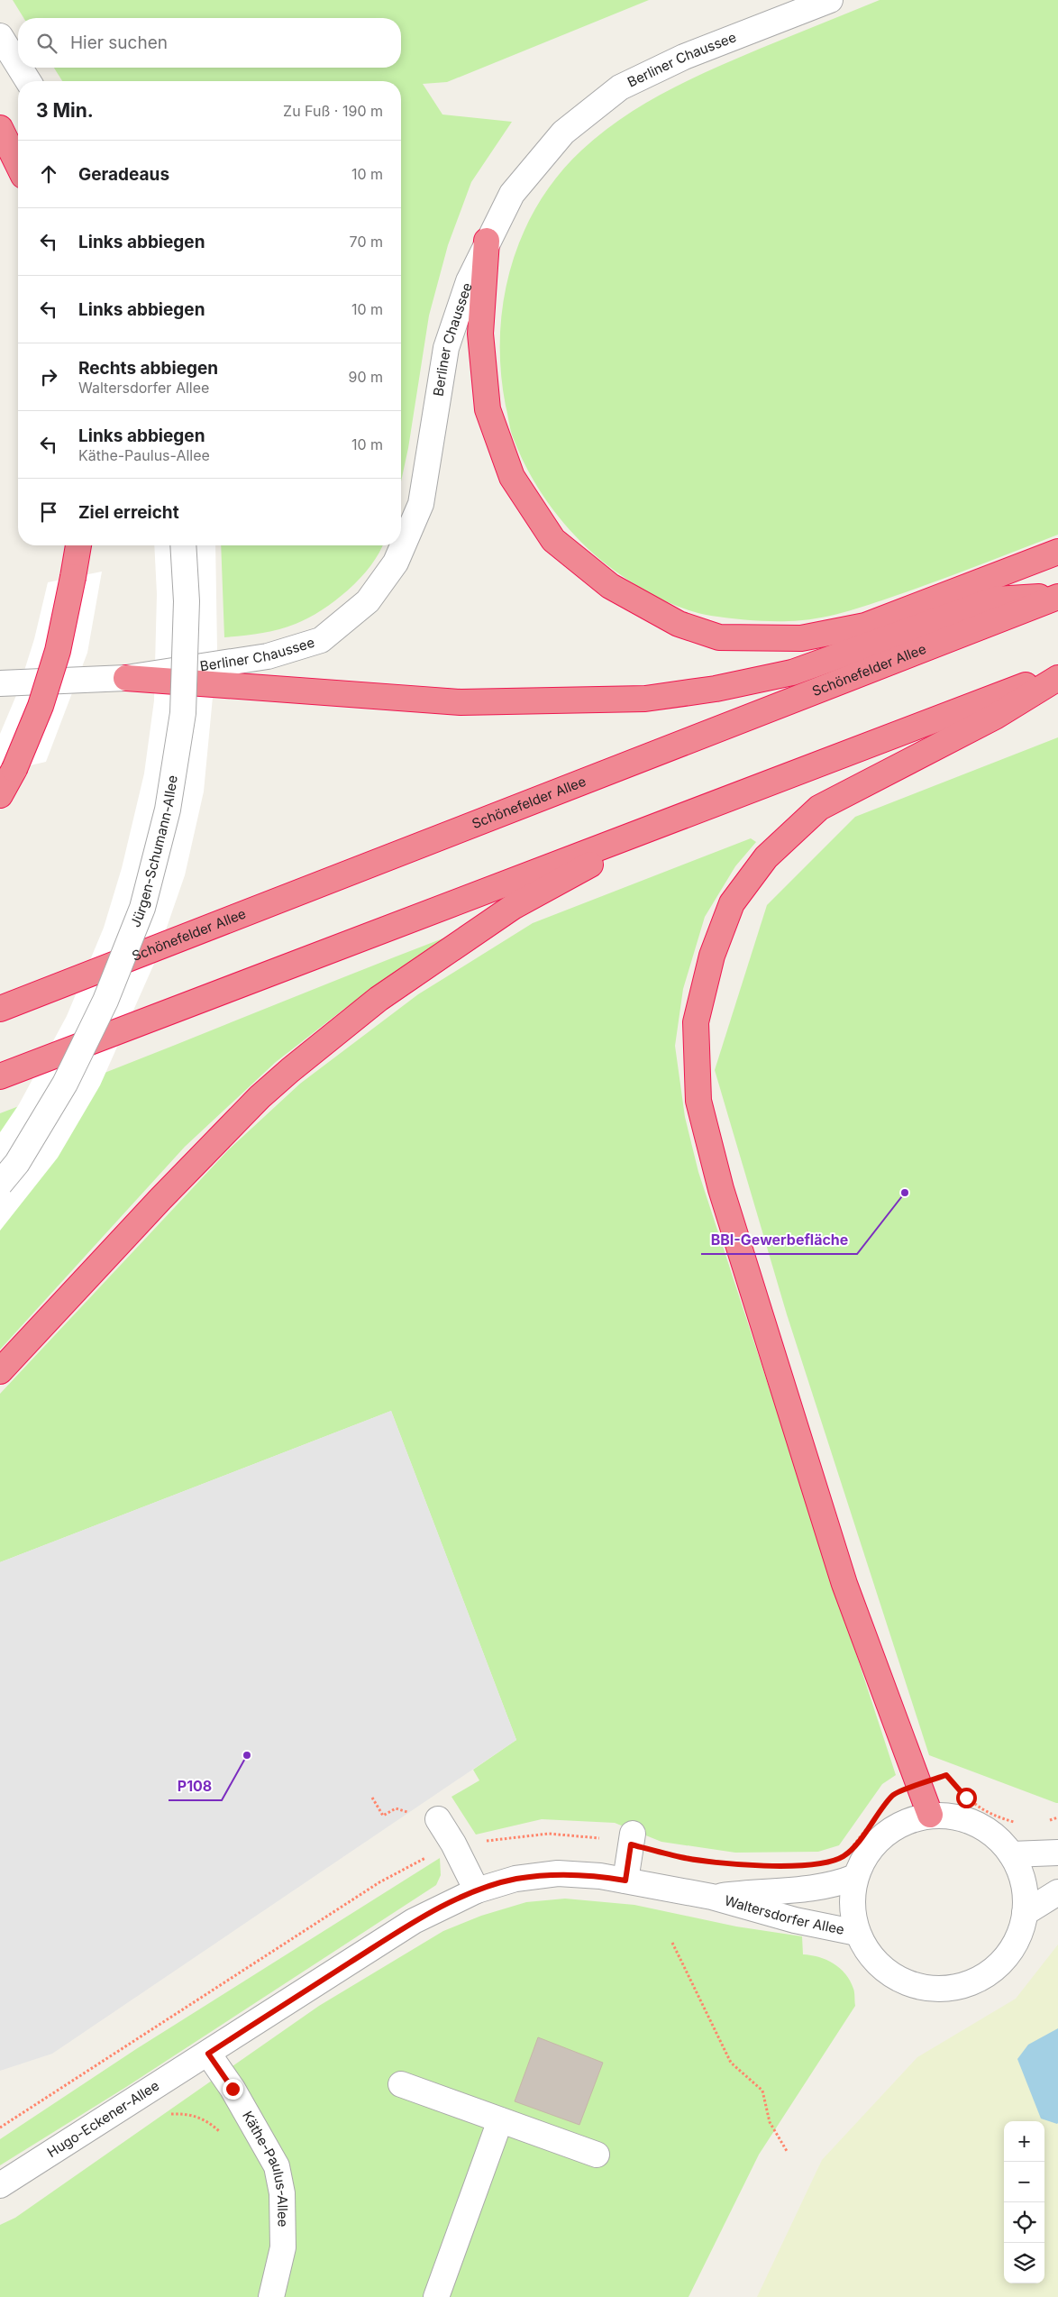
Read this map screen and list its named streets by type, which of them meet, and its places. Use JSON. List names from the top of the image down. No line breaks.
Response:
{"streets":{"highway":["Schönefelder Allee"],"street":["Berliner Chaussee","Jürgen-Schumann-Allee","Waltersdorfer Allee","Hugo-Eckener-Allee","Käthe-Paulus-Allee"]},"crossings":[["Waltersdorfer Allee","Hugo-Eckener-Allee"],["Waltersdorfer Allee","Käthe-Paulus-Allee"],["Hugo-Eckener-Allee","Käthe-Paulus-Allee"]],"places":["BBI-Gewerbefläche","P108"],"page":{"search":"Hier suchen","heading":["3 Min.","Zu Fuß · 190 m"],"list":[["Geradeaus","10 m"],["Links abbiegen","70 m"],["Links abbiegen","10 m"],["Rechts abbiegen","Waltersdorfer Allee","90 m"],["Links abbiegen","Käthe-Paulus-Allee","10 m"],"Ziel erreicht"],"map_buttons":["+","−"]}}
